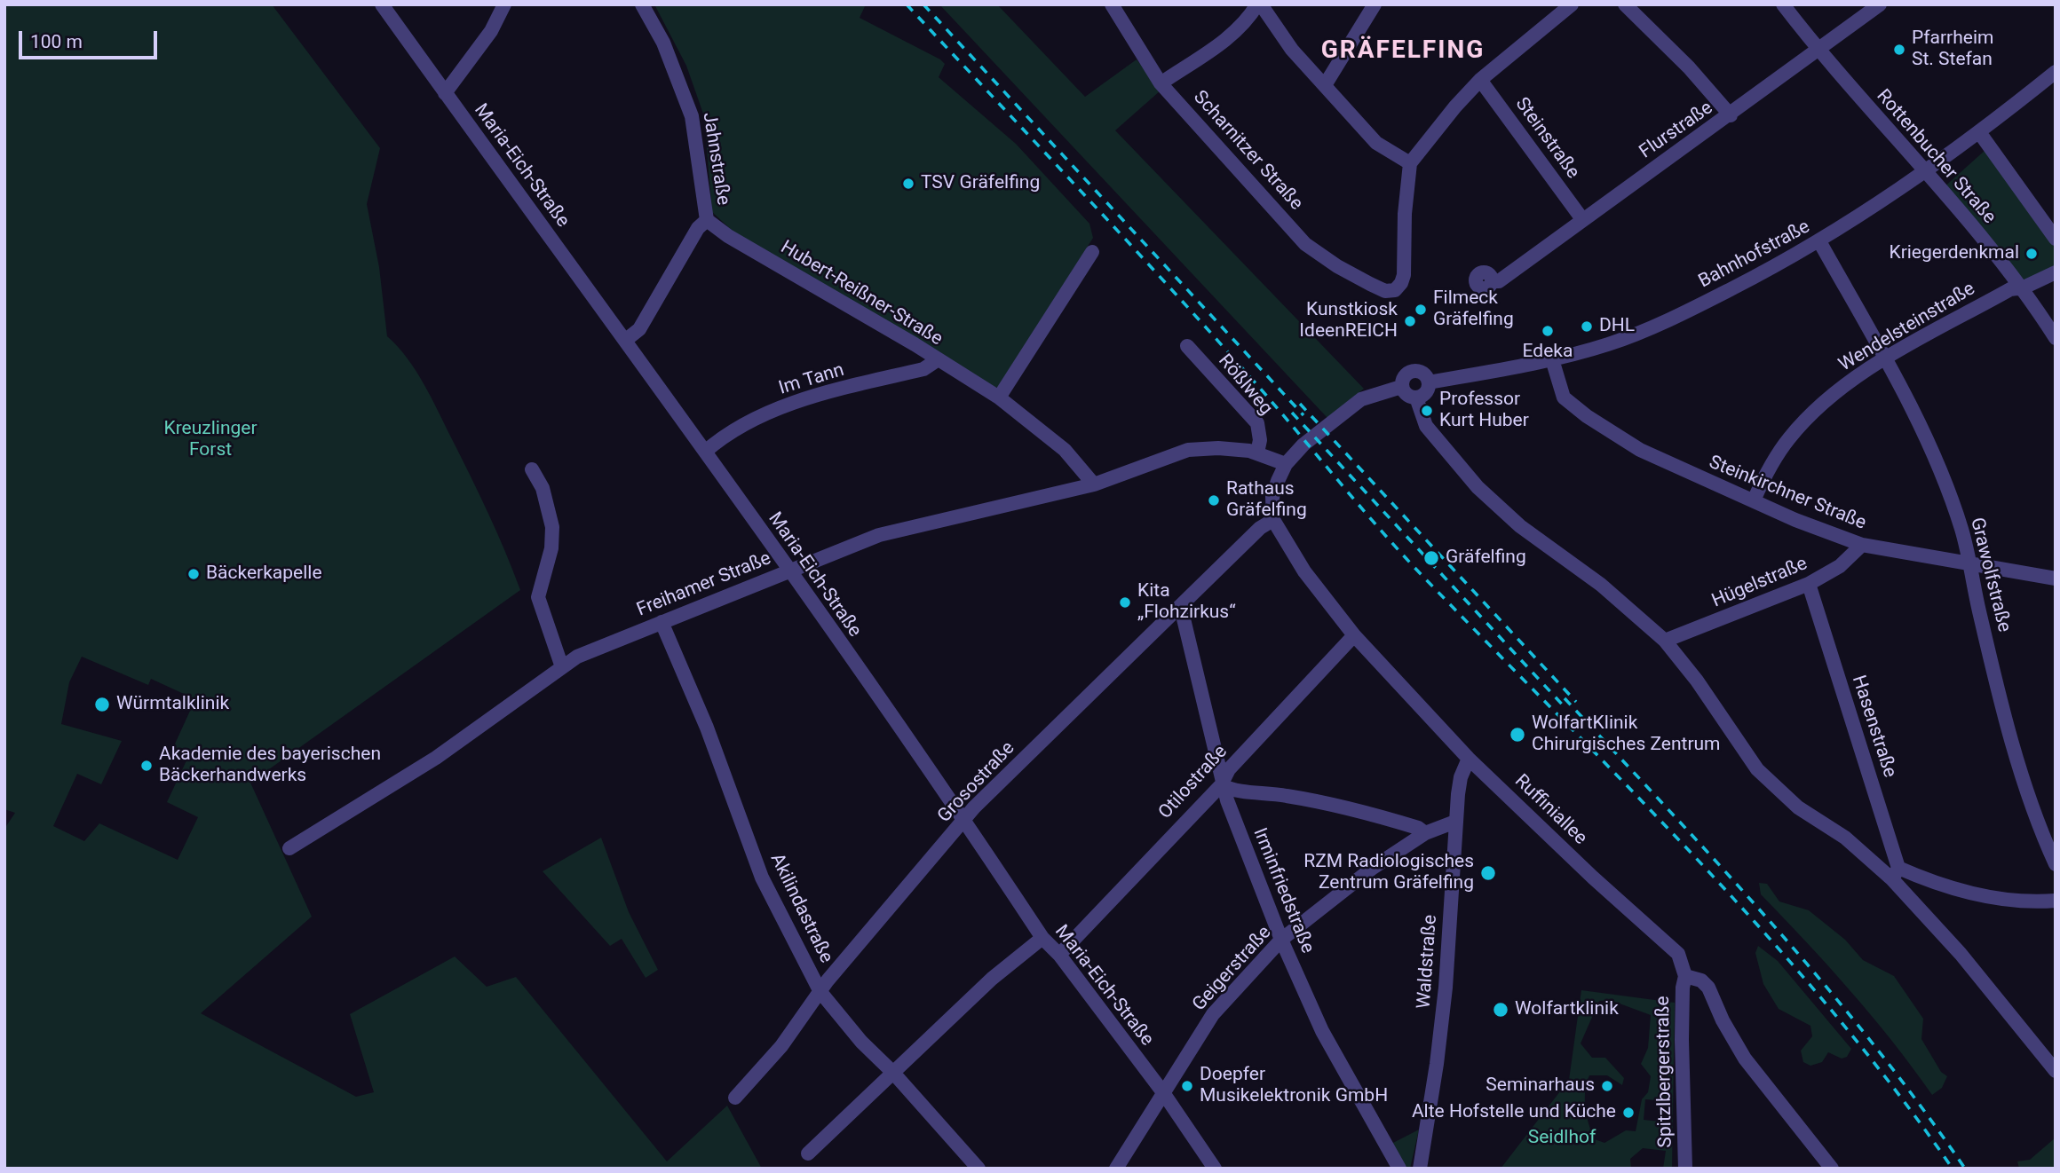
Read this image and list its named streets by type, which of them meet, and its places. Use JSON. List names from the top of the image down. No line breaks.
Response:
{"streets":{"street":["Flurstraße","Steinstraße","Scharnitzer Straße","Rottenbucher Straße","Jahnstraße","Maria-Eich-Straße","Bahnhofstraße","Hubert-Reißner-Straße","Wendelsteinstraße","Im Tann","Rößlweg","Steinkirchner Straße","Grawolfstraße","Hügelstraße","Freihamer Straße","Hasenstraße","Grosostraße","Otilostraße","Ruffiniallee","Irminfriedstraße","Akilindastraße","Waldstraße","Geigerstraße","Spitzlbergerstraße"]},"crossings":[["Flurstraße","Steinstraße"],["Flurstraße","Rottenbucher Straße"],["Rottenbucher Straße","Bahnhofstraße"],["Rottenbucher Straße","Wendelsteinstraße"],["Jahnstraße","Maria-Eich-Straße"],["Jahnstraße","Hubert-Reißner-Straße"],["Maria-Eich-Straße","Im Tann"],["Maria-Eich-Straße","Freihamer Straße"],["Maria-Eich-Straße","Grosostraße"],["Maria-Eich-Straße","Otilostraße"],["Maria-Eich-Straße","Geigerstraße"],["Bahnhofstraße","Steinkirchner Straße"],["Bahnhofstraße","Grawolfstraße"],["Bahnhofstraße","Freihamer Straße"],["Hubert-Reißner-Straße","Im Tann"],["Hubert-Reißner-Straße","Freihamer Straße"],["Wendelsteinstraße","Steinkirchner Straße"],["Wendelsteinstraße","Grawolfstraße"],["Rößlweg","Freihamer Straße"],["Steinkirchner Straße","Grawolfstraße"],["Steinkirchner Straße","Hügelstraße"],["Hügelstraße","Hasenstraße"],["Freihamer Straße","Akilindastraße"],["Grosostraße","Ruffiniallee"],["Grosostraße","Irminfriedstraße"],["Grosostraße","Akilindastraße"],["Otilostraße","Ruffiniallee"],["Otilostraße","Irminfriedstraße"],["Ruffiniallee","Waldstraße"],["Ruffiniallee","Spitzlbergerstraße"],["Irminfriedstraße","Geigerstraße"],["Waldstraße","Geigerstraße"]],"districts":["GRÄFELFING"],"parks":["Kreuzlinger Forst","Seidlhof"],"places":["Pfarrheim St. Stefan","TSV Gräfelfing","Kriegerdenkmal","Filmeck Gräfelfing","Kunstkiosk IdeenREICH","DHL","Edeka","Professor Kurt Huber","Rathaus Gräfelfing","Gräfelfing","Bäckerkapelle","Kita „Flohzirkus“","Würmtalklinik","WolfartKlinik Chirurgisches Zentrum","Akademie des bayerischen Bäckerhandwerks","RZM Radiologisches Zentrum Gräfelfing","Wolfartklinik","Doepfer Musikelektronik GmbH","Seminarhaus","Alte Hofstelle und Küche"],"scale_bar":"100 m"}
